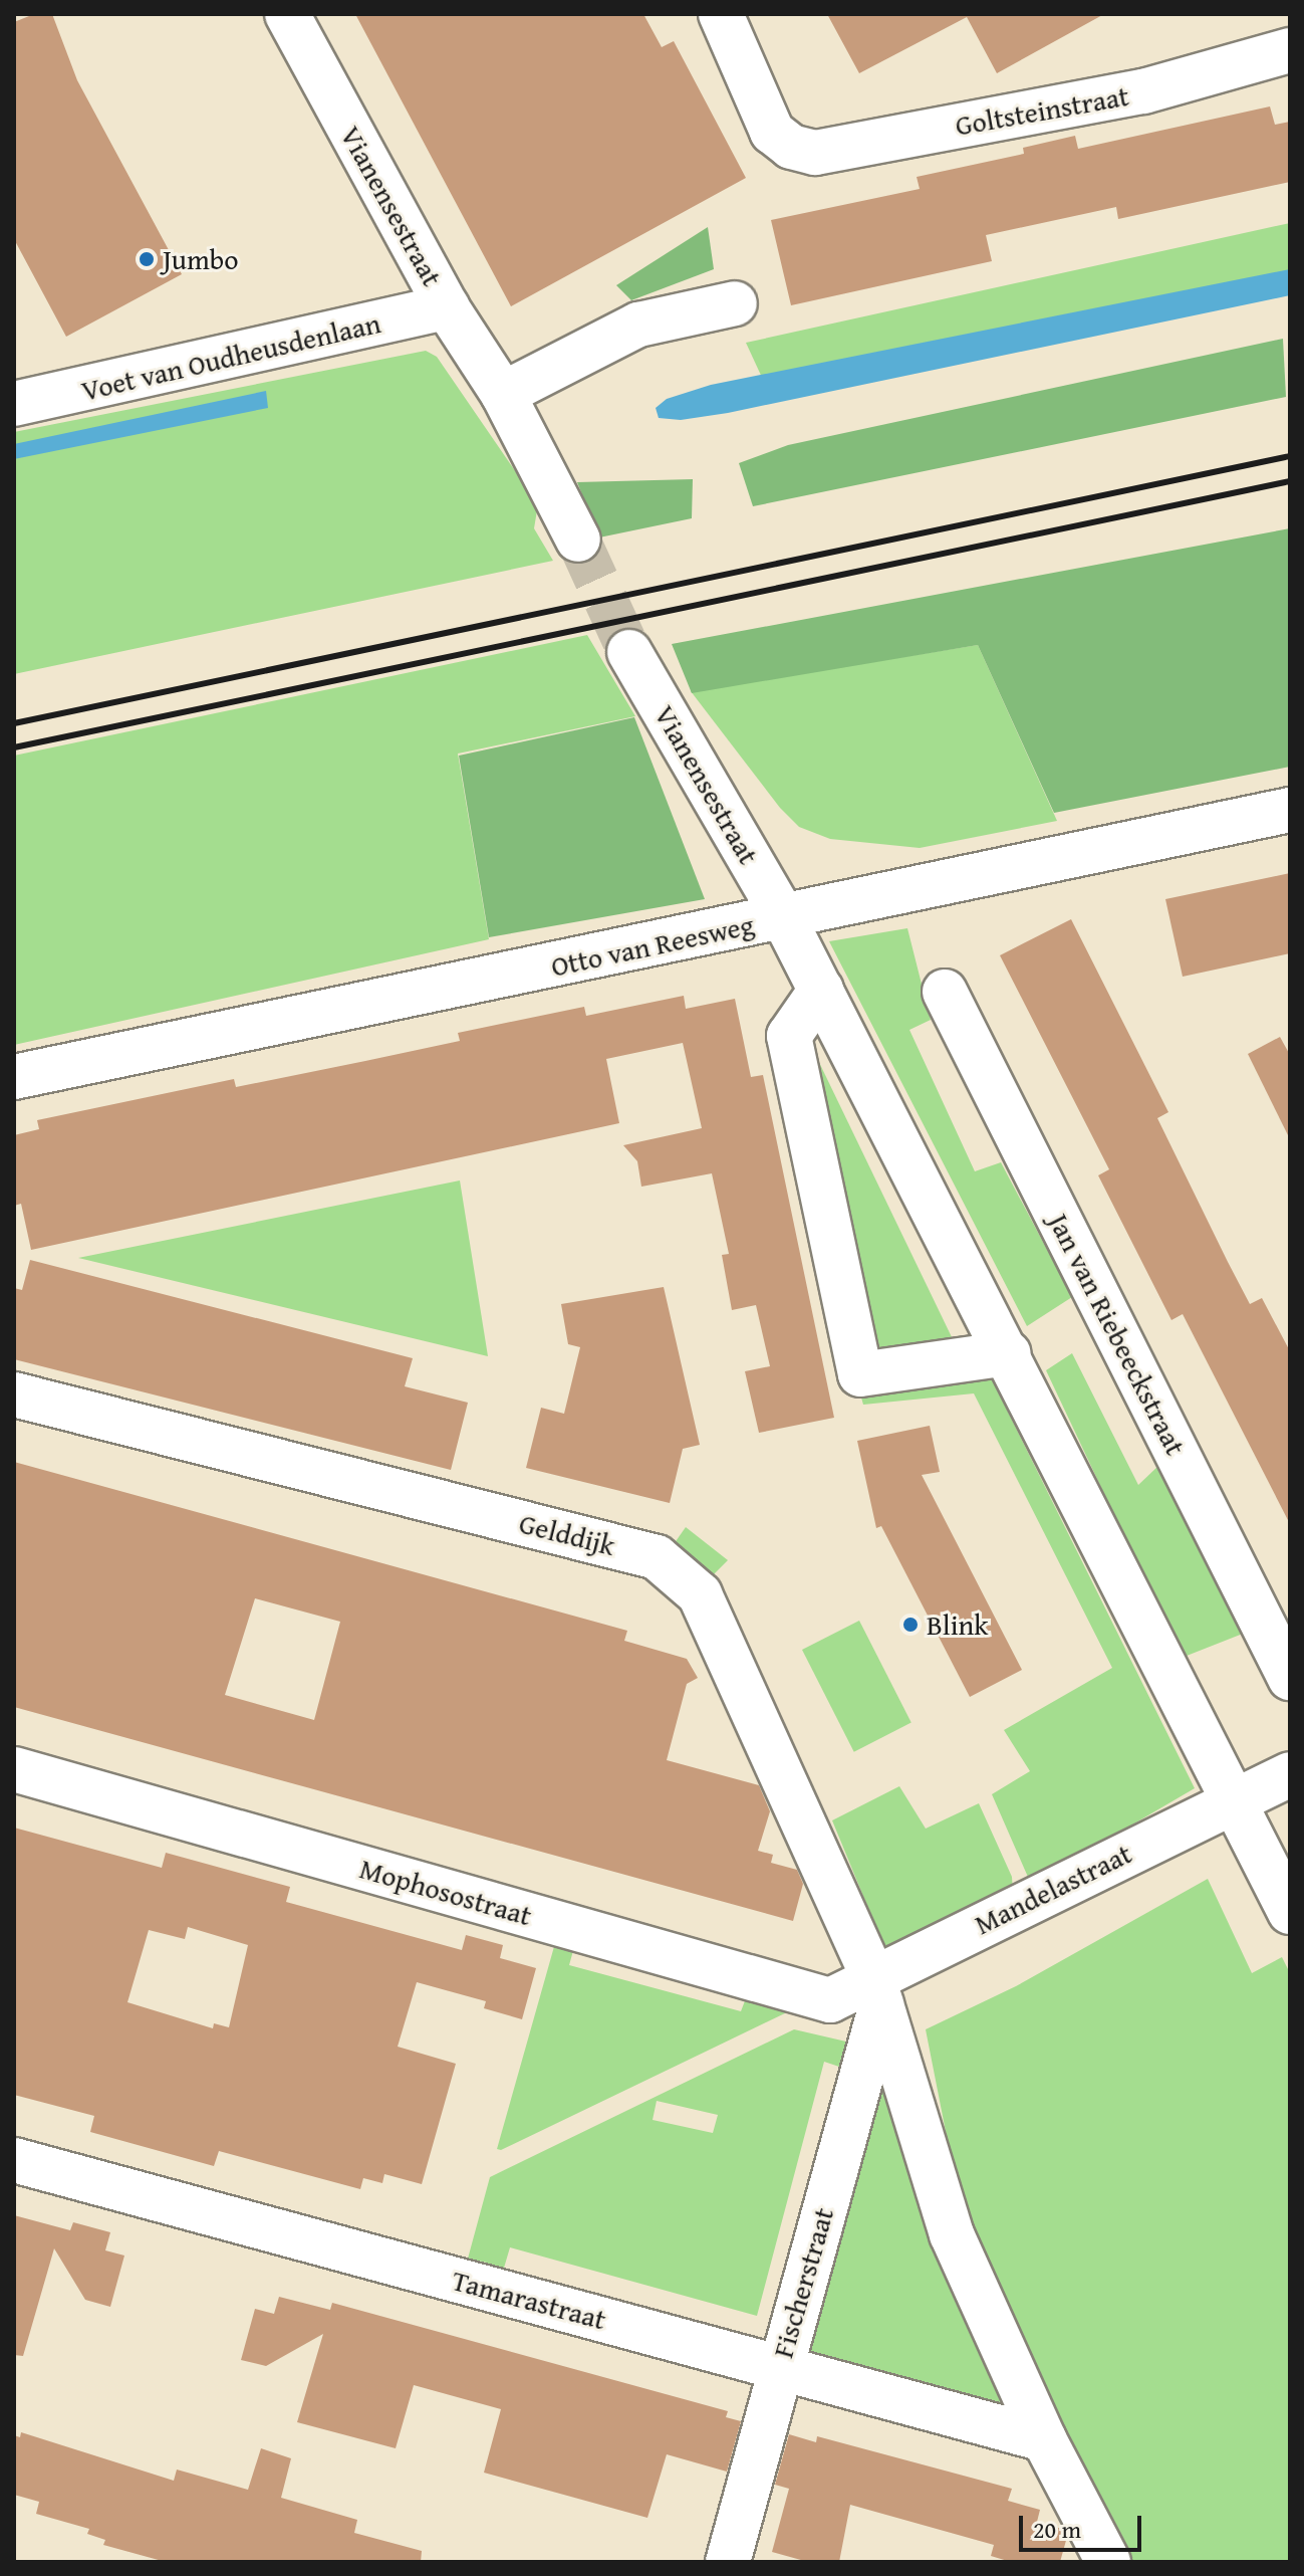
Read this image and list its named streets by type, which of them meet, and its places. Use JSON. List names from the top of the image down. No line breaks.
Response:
{"streets":{"street":["Goltsteinstraat","Vianensestraat","Voet van Oudheusdenlaan","Otto van Reesweg","Jan van Riebeeckstraat","Gelddijk","Mandelastraat","Mophosostraat","Fischerstraat","Tamarastraat"]},"crossings":[["Vianensestraat","Voet van Oudheusdenlaan"],["Vianensestraat","Otto van Reesweg"],["Gelddijk","Mandelastraat"],["Gelddijk","Mophosostraat"],["Gelddijk","Fischerstraat"],["Gelddijk","Tamarastraat"],["Mandelastraat","Mophosostraat"],["Mandelastraat","Fischerstraat"],["Mophosostraat","Fischerstraat"],["Fischerstraat","Tamarastraat"]],"places":["Jumbo","Blink"],"scale_bar":"20 m"}
